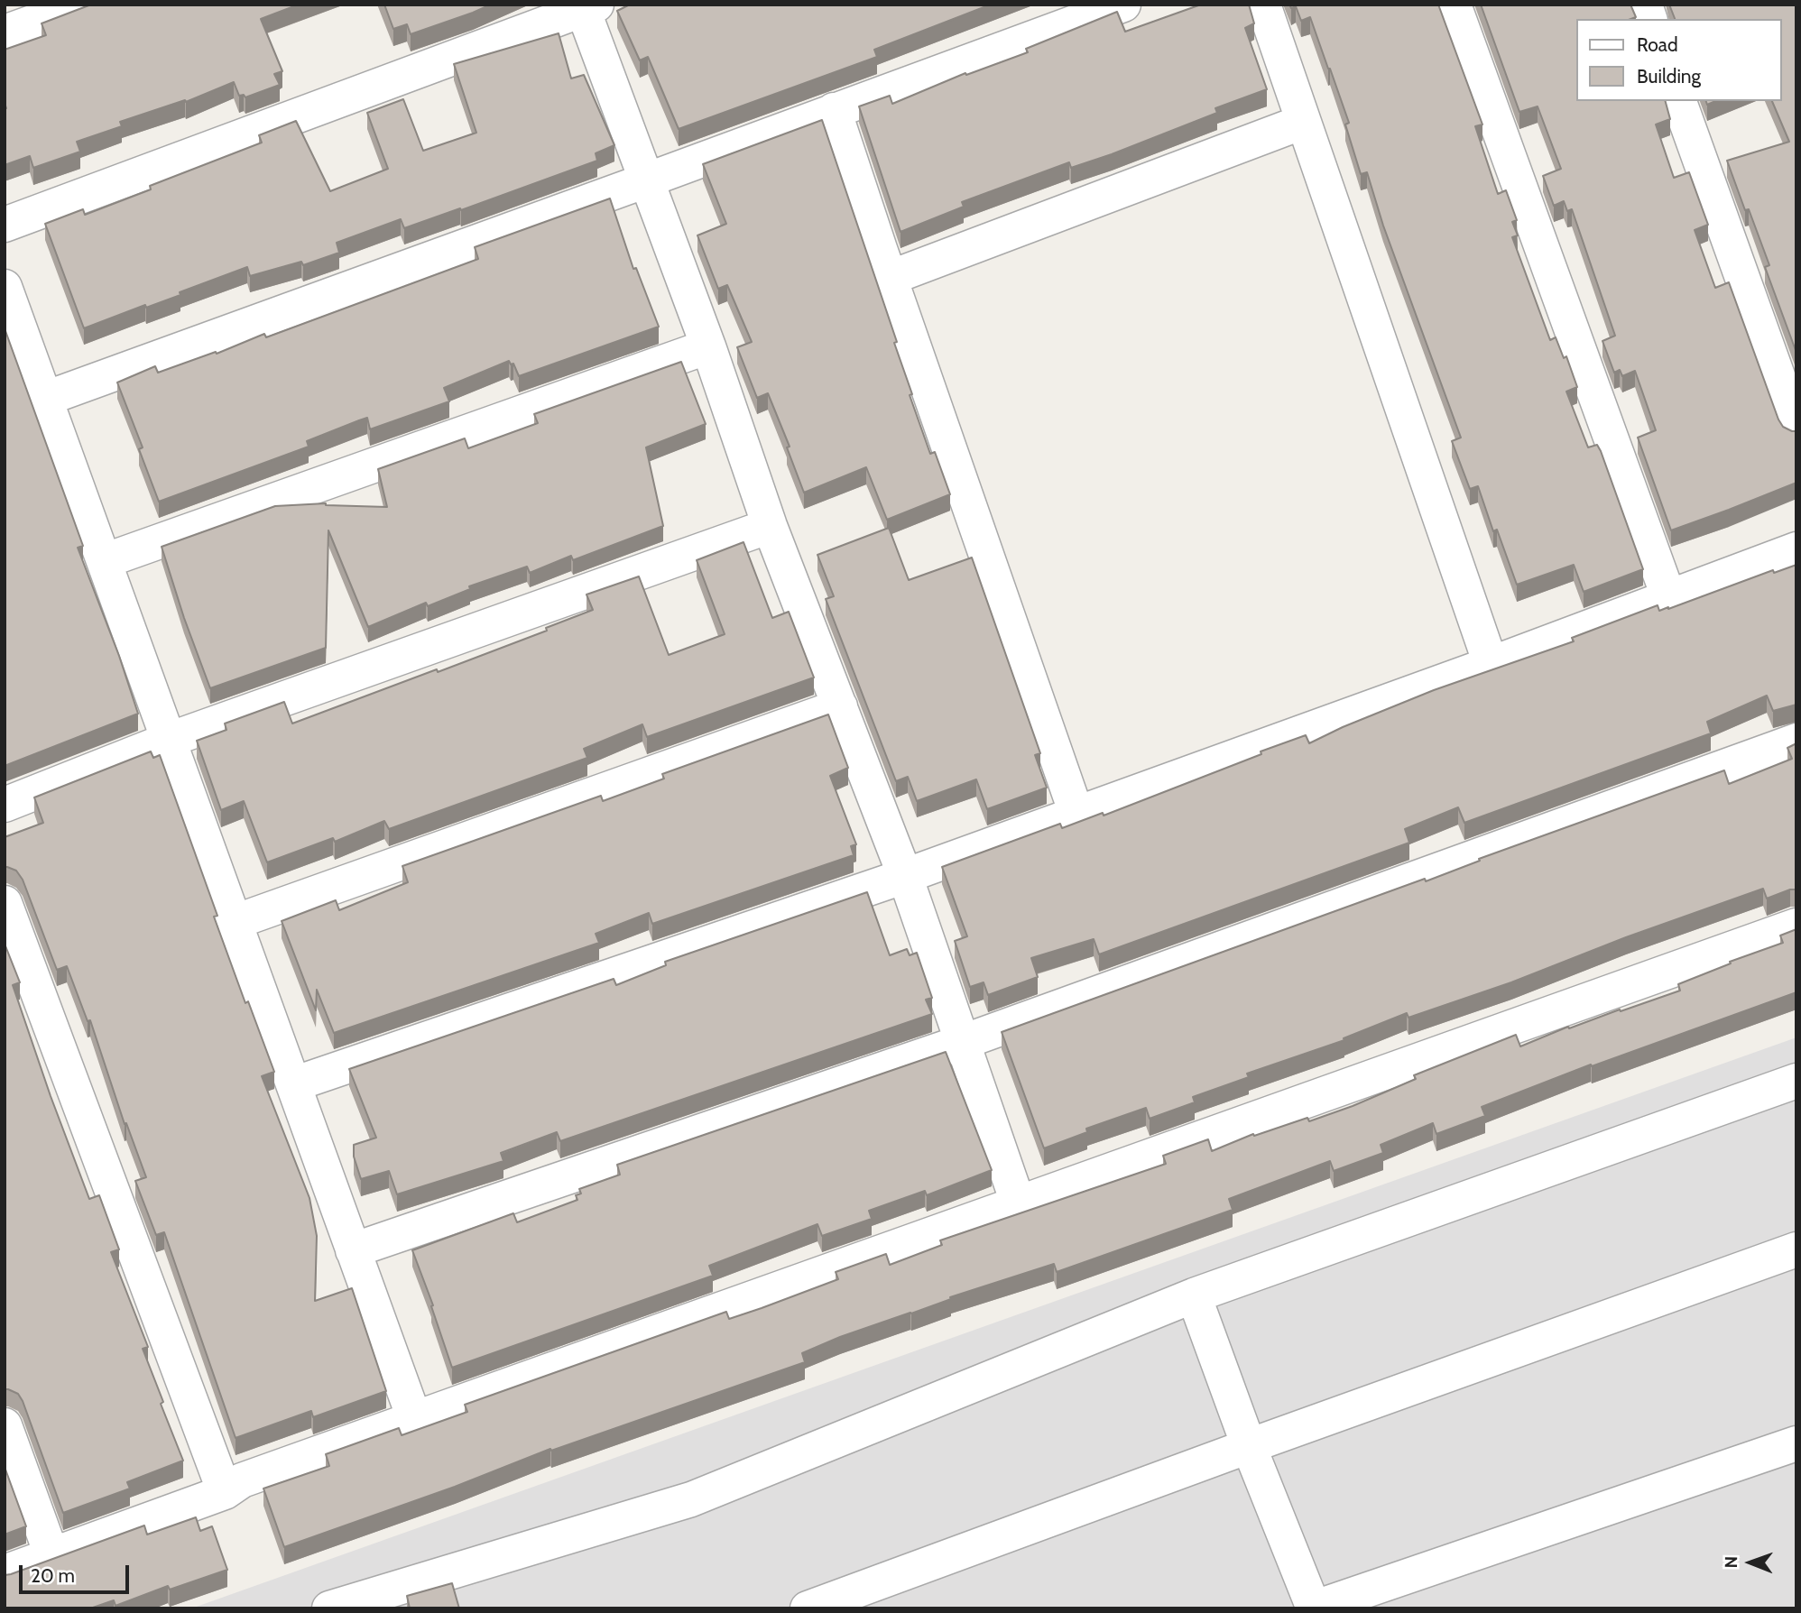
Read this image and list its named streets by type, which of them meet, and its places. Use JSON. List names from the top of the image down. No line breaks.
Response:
{"legend":["Road","Building"],"scale_bar":"20 m","north":"left"}
